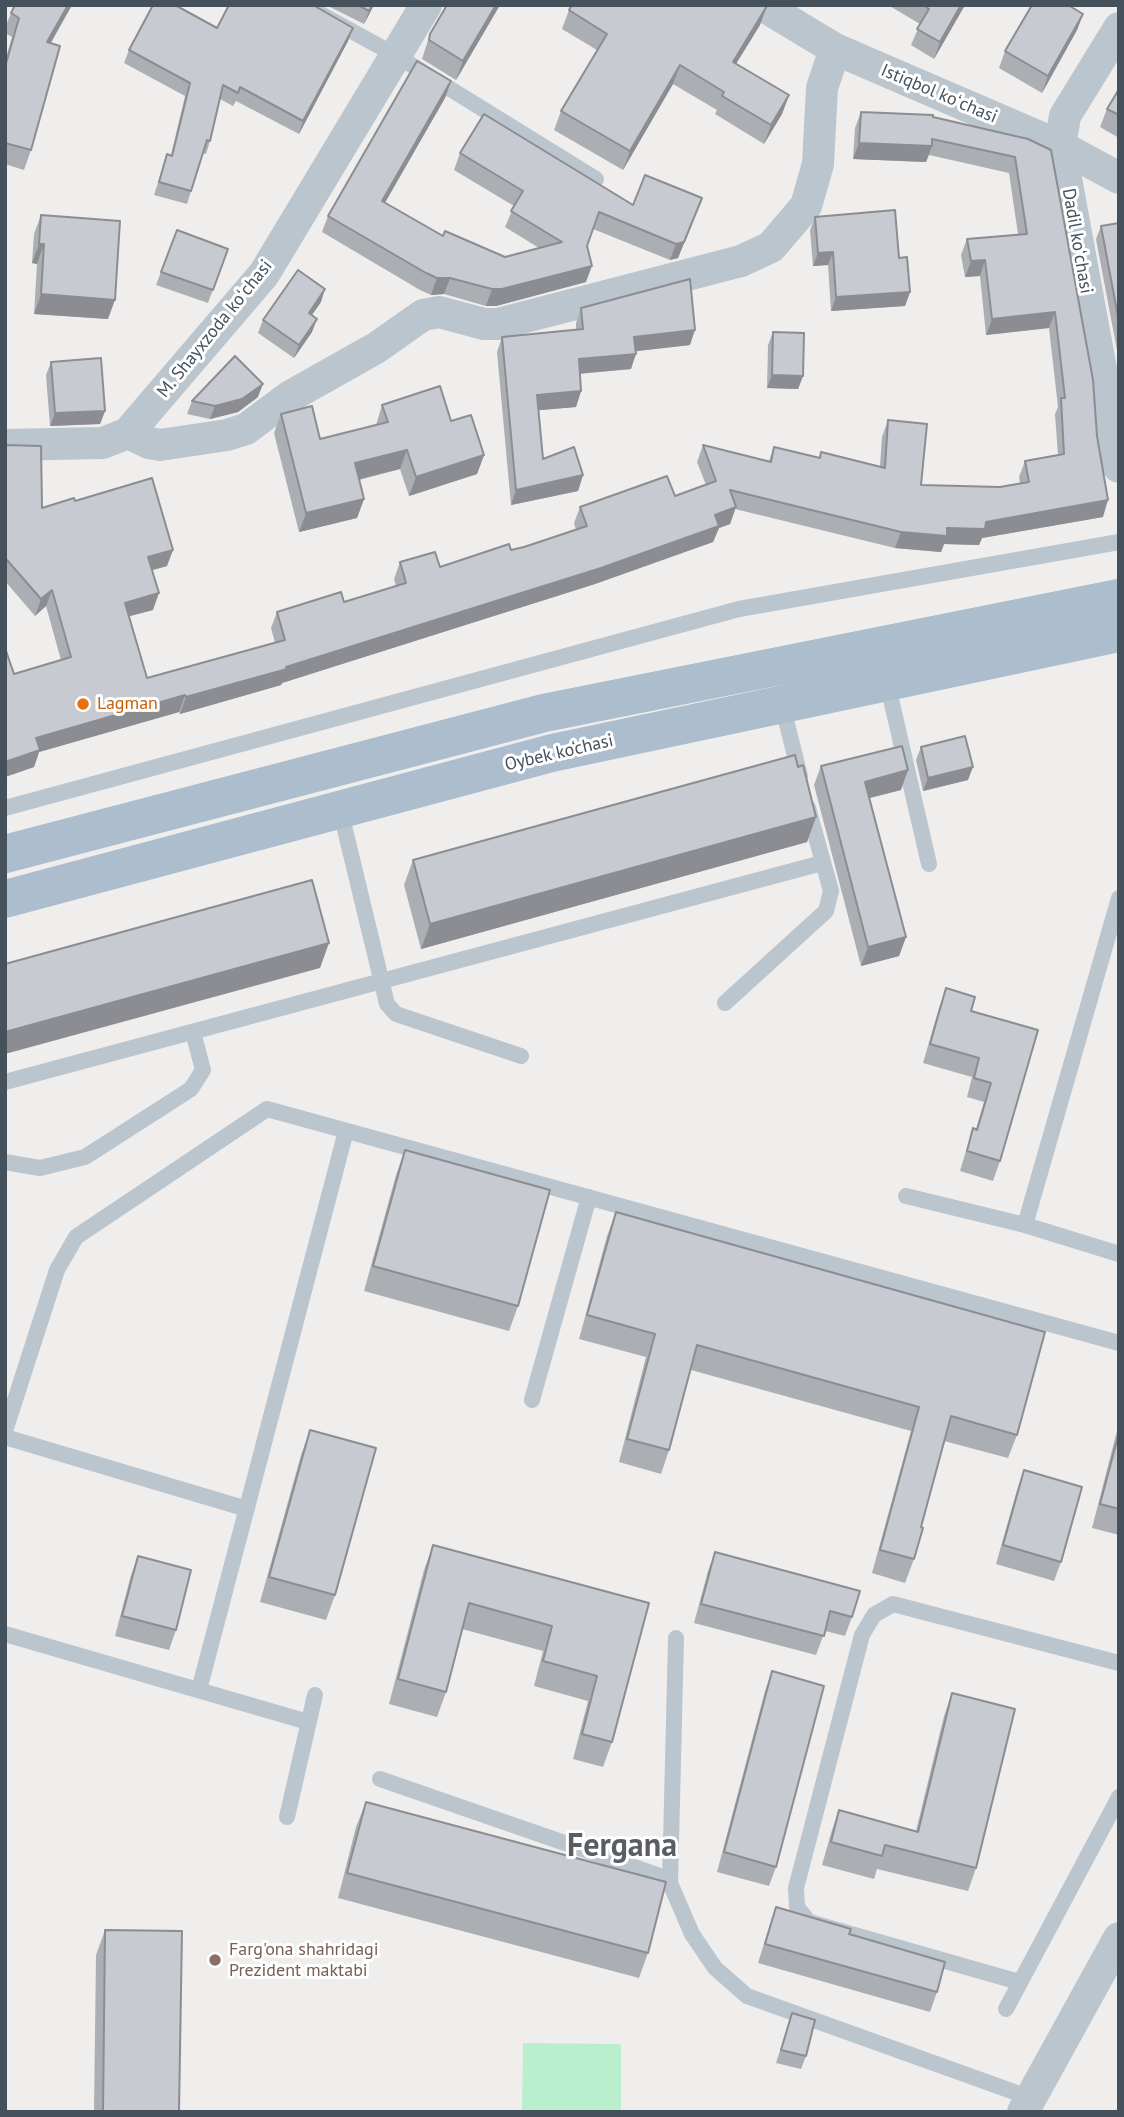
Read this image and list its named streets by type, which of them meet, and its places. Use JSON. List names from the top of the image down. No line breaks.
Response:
{"streets":{"main road":["Oybek ko‘chasi"],"street":["Istiqbol koʻchasi","Dadil koʻchasi","M. Shayxzoda koʻchasi"]},"crossings":[["Istiqbol koʻchasi","Dadil koʻchasi"]],"districts":["Fergana"],"places":["Lagman","Farg'ona shahridagi Prezident maktabi"]}
